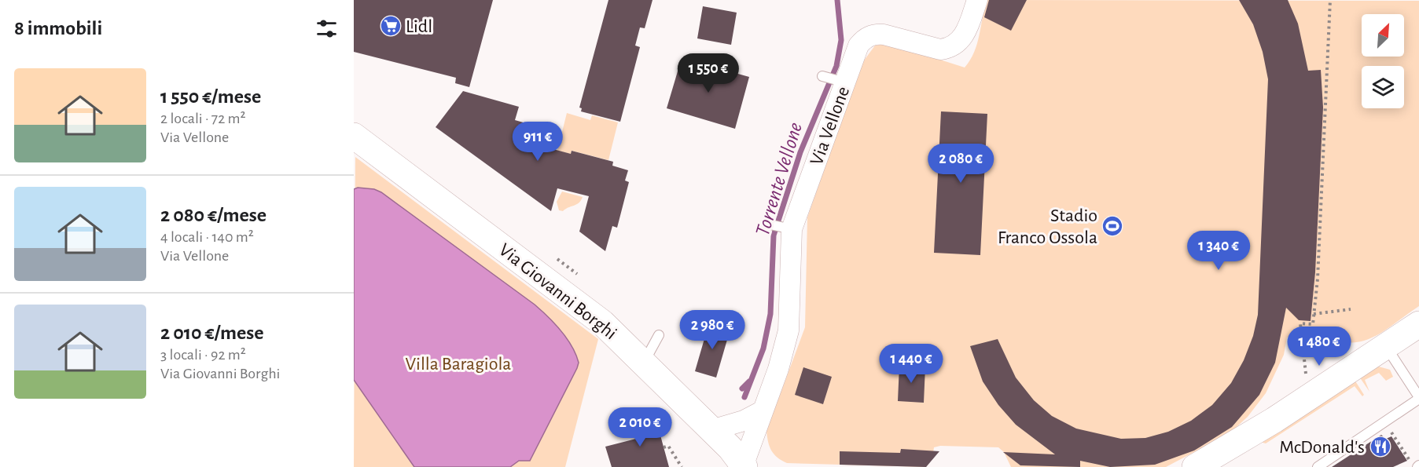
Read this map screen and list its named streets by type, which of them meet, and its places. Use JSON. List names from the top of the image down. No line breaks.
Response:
{"streets":{"main road":["Via Giovanni Borghi"],"street":["Via Vellone"]},"crossings":[["Via Vellone","Via Giovanni Borghi"]],"water":["Torrente Vellone"],"parks":["Villa Baragiola"],"places":{"supermarket":["Lidl"],"sports":["Stadio Franco Ossola"],"restaurant":["McDonald's"]},"north":"top right","page":{"heading":"8 immobili","price":["1 550 €","911 €","2 080 €","1 340 €","2 980 €","1 480 €","1 440 €","2 010 €"],"list":[{"name":"1 550 €/mese","note":"2 locali · 72 m² · Via Vellone"},{"name":"2 080 €/mese","note":"4 locali · 140 m² · Via Vellone"},{"name":"2 010 €/mese","note":"3 locali · 92 m² · Via Giovanni Borghi"}]}}
